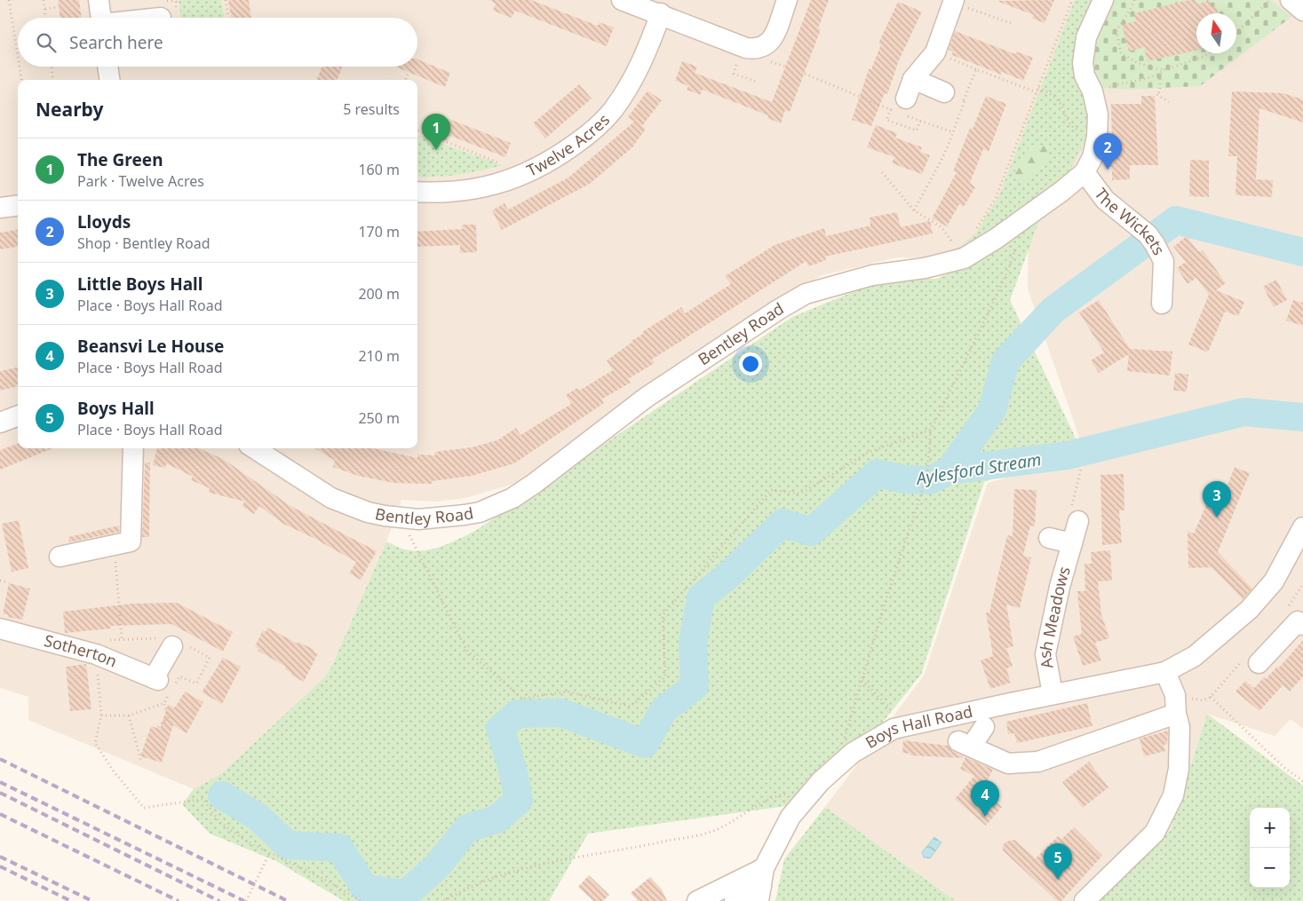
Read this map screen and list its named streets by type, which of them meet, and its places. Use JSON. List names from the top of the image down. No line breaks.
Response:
{"streets":{"street":["Twelve Acres","The Wickets","Bentley Road","Ash Meadows","Sotherton","Boys Hall Road"]},"crossings":[["The Wickets","Bentley Road"],["Ash Meadows","Boys Hall Road"]],"water":["Aylesford Stream"],"north":"top","page":{"search":"Search here","heading":["Nearby","5 results"],"pins":["1","2","3","4","5"],"list":[{"mark":"1","name":"The Green","note":"Park · Twelve Acres","value":"160 m"},{"mark":"2","name":"Lloyds","note":"Shop · Bentley Road","value":"170 m"},{"mark":"3","name":"Little Boys Hall","note":"Place · Boys Hall Road","value":"200 m"},{"mark":"4","name":"Beansvi Le House","note":"Place · Boys Hall Road","value":"210 m"},{"mark":"5","name":"Boys Hall","note":"Place · Boys Hall Road","value":"250 m"}],"map_buttons":["+","−"]}}
